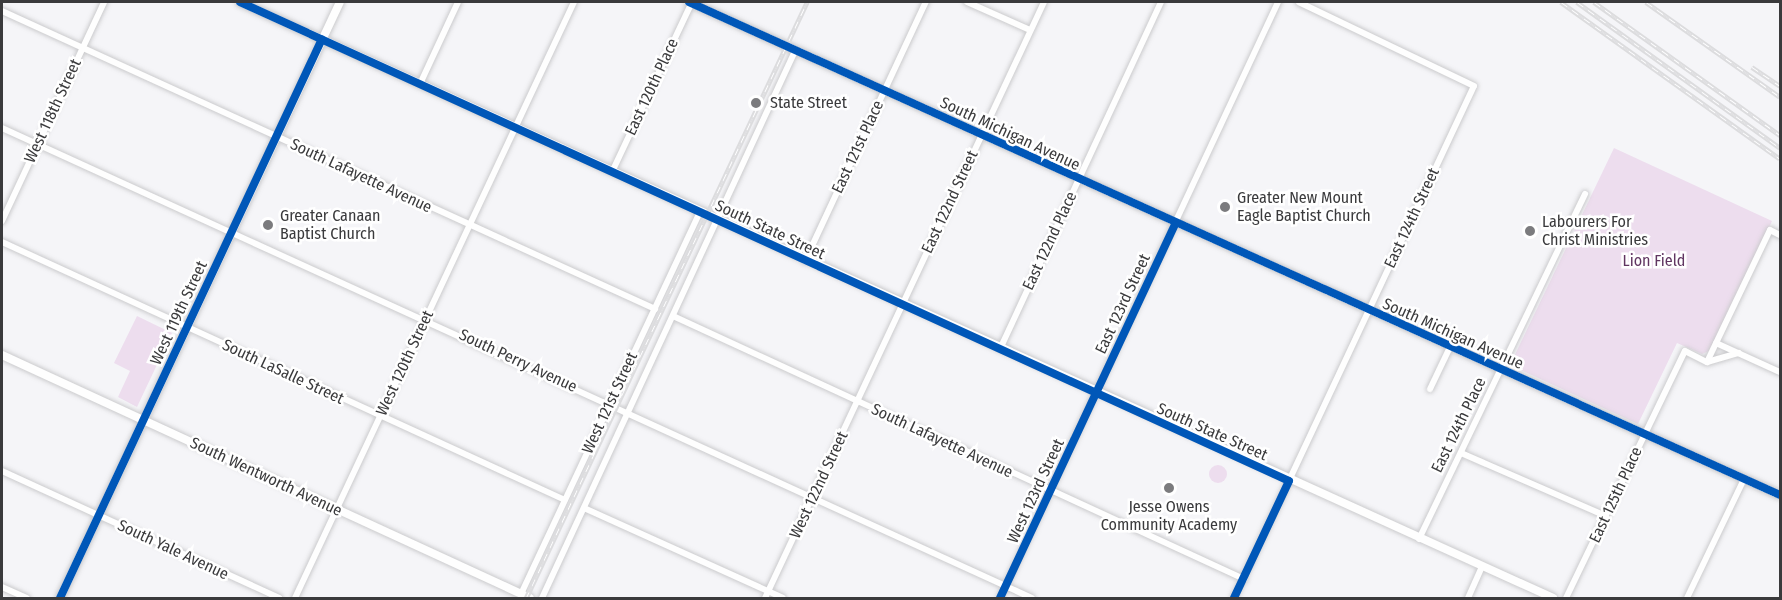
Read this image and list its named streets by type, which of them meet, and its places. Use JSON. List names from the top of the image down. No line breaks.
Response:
{"streets":{"main road":["South Michigan Avenue"],"street":["East 120th Place","West 118th Street","East 121st Place","South Lafayette Avenue","East 122nd Street","East 124th Street","South State Street","East 122nd Place","East 123rd Street","West 119th Street","South Perry Avenue","West 120th Street","South LaSalle Street","West 121st Street","East 124th Place","South Wentworth Avenue","West 122nd Street","West 123rd Street","East 125th Place","South Yale Avenue"]},"crossings":[["East 120th Place","South Michigan Avenue"],["East 120th Place","South State Street"],["West 118th Street","South Lafayette Avenue"],["West 118th Street","South Perry Avenue"],["South Michigan Avenue","East 121st Place"],["South Michigan Avenue","East 122nd Street"],["South Michigan Avenue","East 124th Street"],["South Michigan Avenue","East 122nd Place"],["South Michigan Avenue","East 123rd Street"],["South Michigan Avenue","West 121st Street"],["South Michigan Avenue","East 124th Place"],["South Michigan Avenue","East 125th Place"],["East 121st Place","South State Street"],["South Lafayette Avenue","East 124th Street"],["South Lafayette Avenue","West 119th Street"],["South Lafayette Avenue","West 120th Street"],["South Lafayette Avenue","West 121st Street"],["South Lafayette Avenue","West 122nd Street"],["South Lafayette Avenue","West 123rd Street"],["East 122nd Street","South State Street"],["East 122nd Street","West 122nd Street"],["East 124th Street","South State Street"],["South State Street","East 122nd Place"],["South State Street","East 123rd Street"],["South State Street","West 119th Street"],["South State Street","West 120th Street"],["South State Street","West 121st Street"],["South State Street","East 124th Place"],["South State Street","West 122nd Street"],["South State Street","West 123rd Street"],["East 123rd Street","West 123rd Street"],["West 119th Street","South Perry Avenue"],["West 119th Street","South LaSalle Street"],["West 119th Street","South Wentworth Avenue"],["West 119th Street","South Yale Avenue"],["South Perry Avenue","West 120th Street"],["South Perry Avenue","West 121st Street"],["South Perry Avenue","West 122nd Street"],["South Perry Avenue","West 123rd Street"],["West 120th Street","South LaSalle Street"],["West 120th Street","South Wentworth Avenue"],["South LaSalle Street","West 121st Street"],["West 121st Street","South Wentworth Avenue"]],"parks":["Lion Field"],"places":["State Street","Greater New Mount Eagle Baptist Church","Greater Canaan Baptist Church","Labourers For Christ Ministries","Jesse Owens Community Academy"]}
